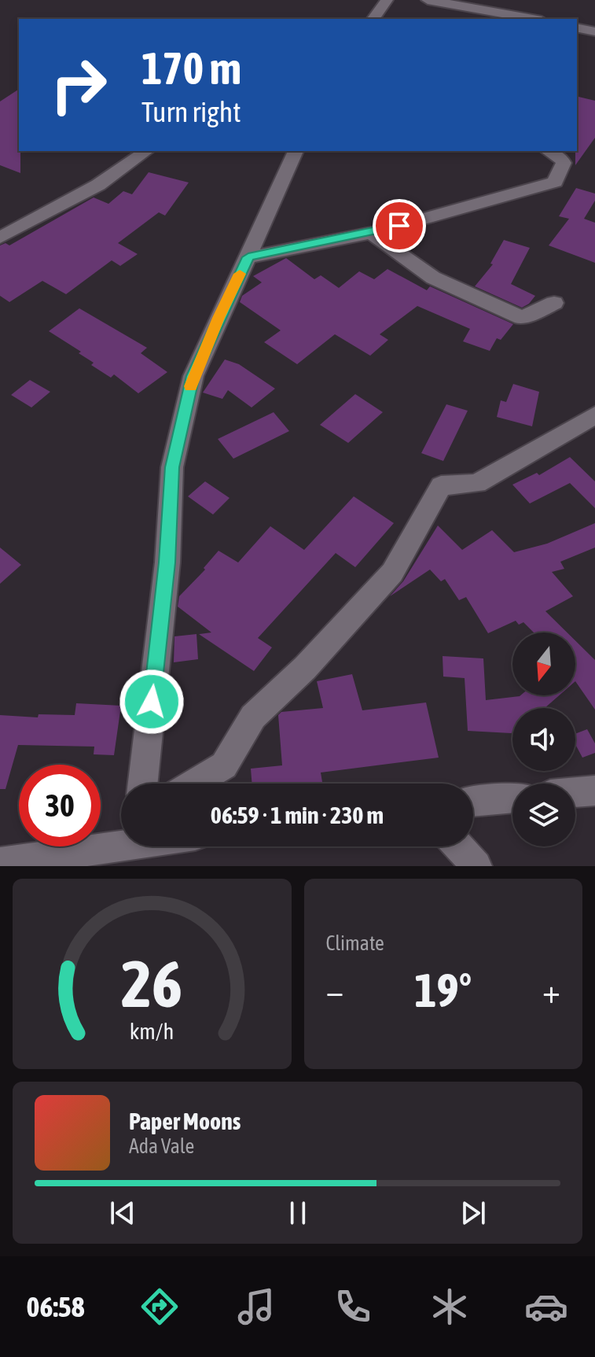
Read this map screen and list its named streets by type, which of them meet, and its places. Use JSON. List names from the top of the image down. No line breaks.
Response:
{"north":"bottom","page":{"turn":["170 m","Turn right"],"limit":"30","trip":"06:59 · 1 min · 230 m","tile":"Climate","heat":["−","19°","+"],"song":["Paper Moons","Ada Vale"],"tabs":"06:58","gauge":["26","km/h"]}}
